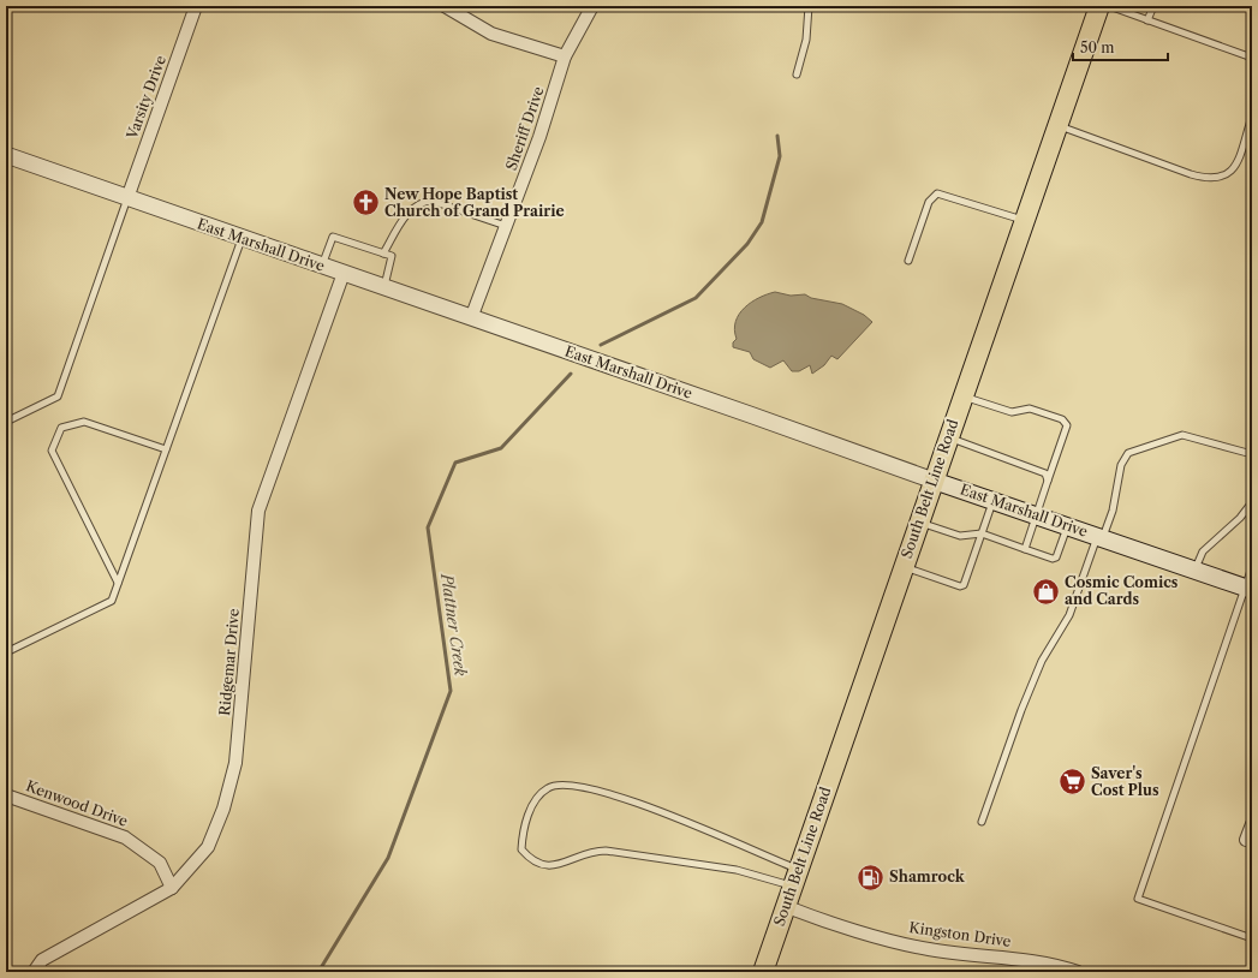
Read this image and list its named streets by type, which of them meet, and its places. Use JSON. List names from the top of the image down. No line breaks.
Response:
{"streets":{"main road":["East Marshall Drive","South Belt Line Road"],"street":["Varsity Drive","Sheriff Drive","Ridgemar Drive","Kenwood Drive","Kingston Drive"]},"crossings":[["Varsity Drive","East Marshall Drive"],["Sheriff Drive","East Marshall Drive"],["East Marshall Drive","South Belt Line Road"],["East Marshall Drive","Ridgemar Drive"],["South Belt Line Road","Kingston Drive"],["Ridgemar Drive","Kenwood Drive"]],"water":["Plattner Creek"],"places":{"church":["New Hope Baptist Church of Grand Prairie"],"shop":["Cosmic Comics and Cards"],"supermarket":["Saver's Cost Plus"],"fuel station":["Shamrock"]},"scale_bar":"50 m"}
